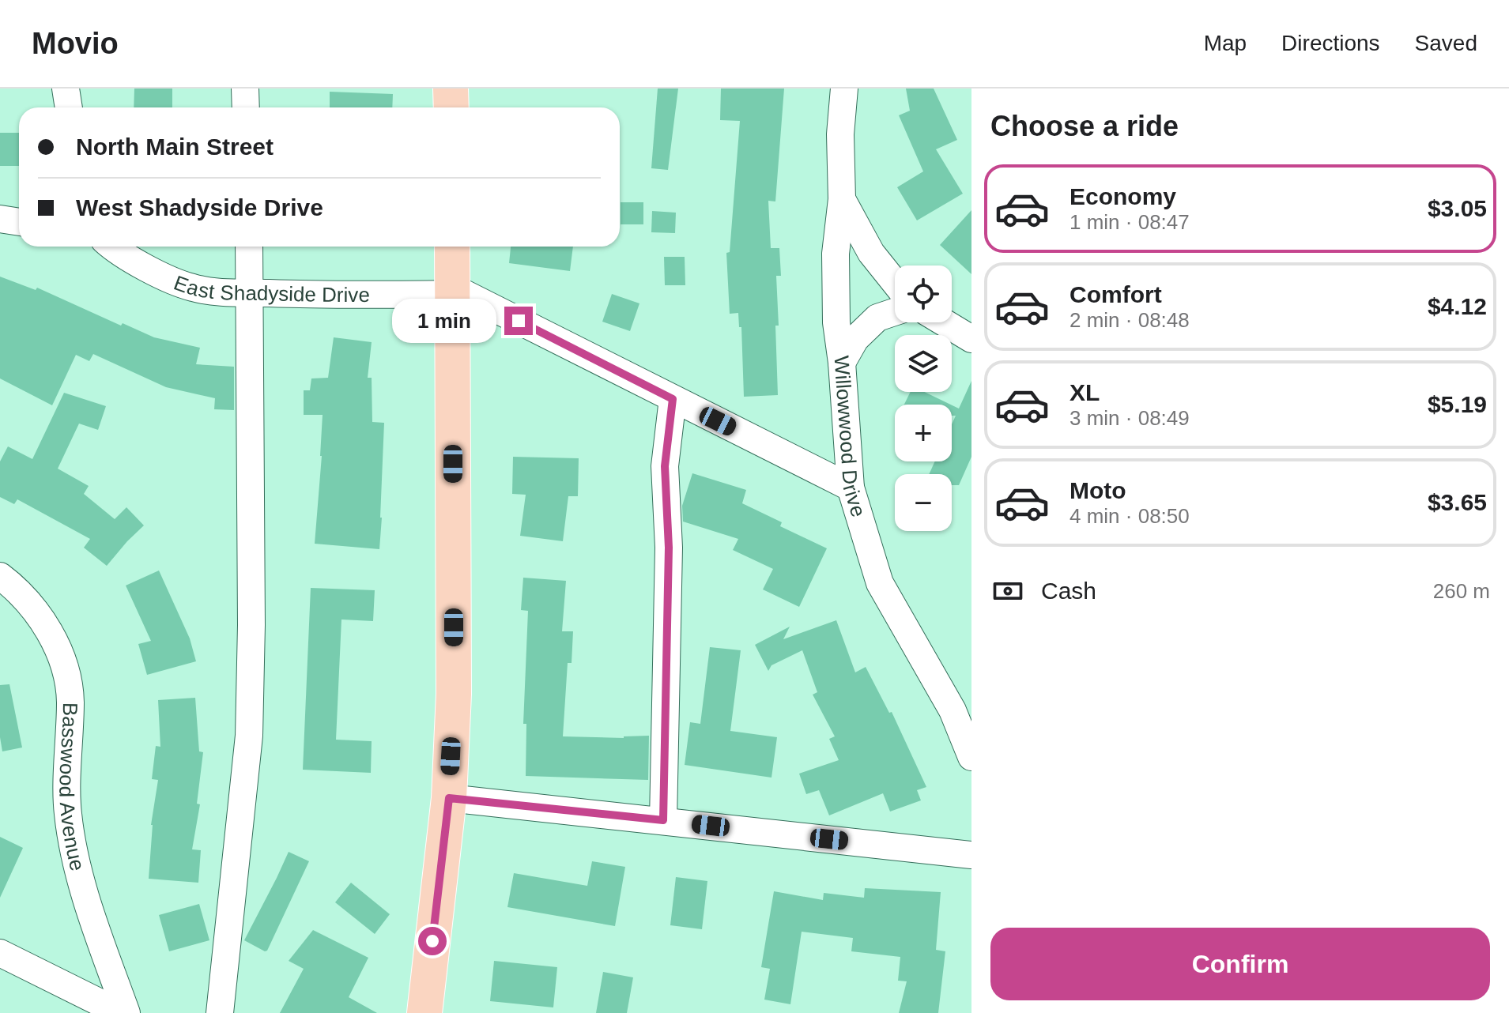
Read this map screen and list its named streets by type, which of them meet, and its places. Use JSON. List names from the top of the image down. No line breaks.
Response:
{"streets":{"street":["East Shadyside Drive","Willowwood Drive","Basswood Avenue"]},"page":{"header":"Movio","nav":["Map","Directions","Saved"],"heading":"Choose a ride","banner":["North Main Street","West Shadyside Drive"],"list":[{"name":"Economy","note":"1 min · 08:47","value":"$3.05"},{"name":"Comfort","note":"2 min · 08:48","value":"$4.12"},{"name":"XL","note":"3 min · 08:49","value":"$5.19"},{"name":"Moto","note":"4 min · 08:50","value":"$3.65"}],"map_buttons":["+","−"],"bubble":"1 min","pay":["Cash","260 m"],"buttons":"Confirm"}}
